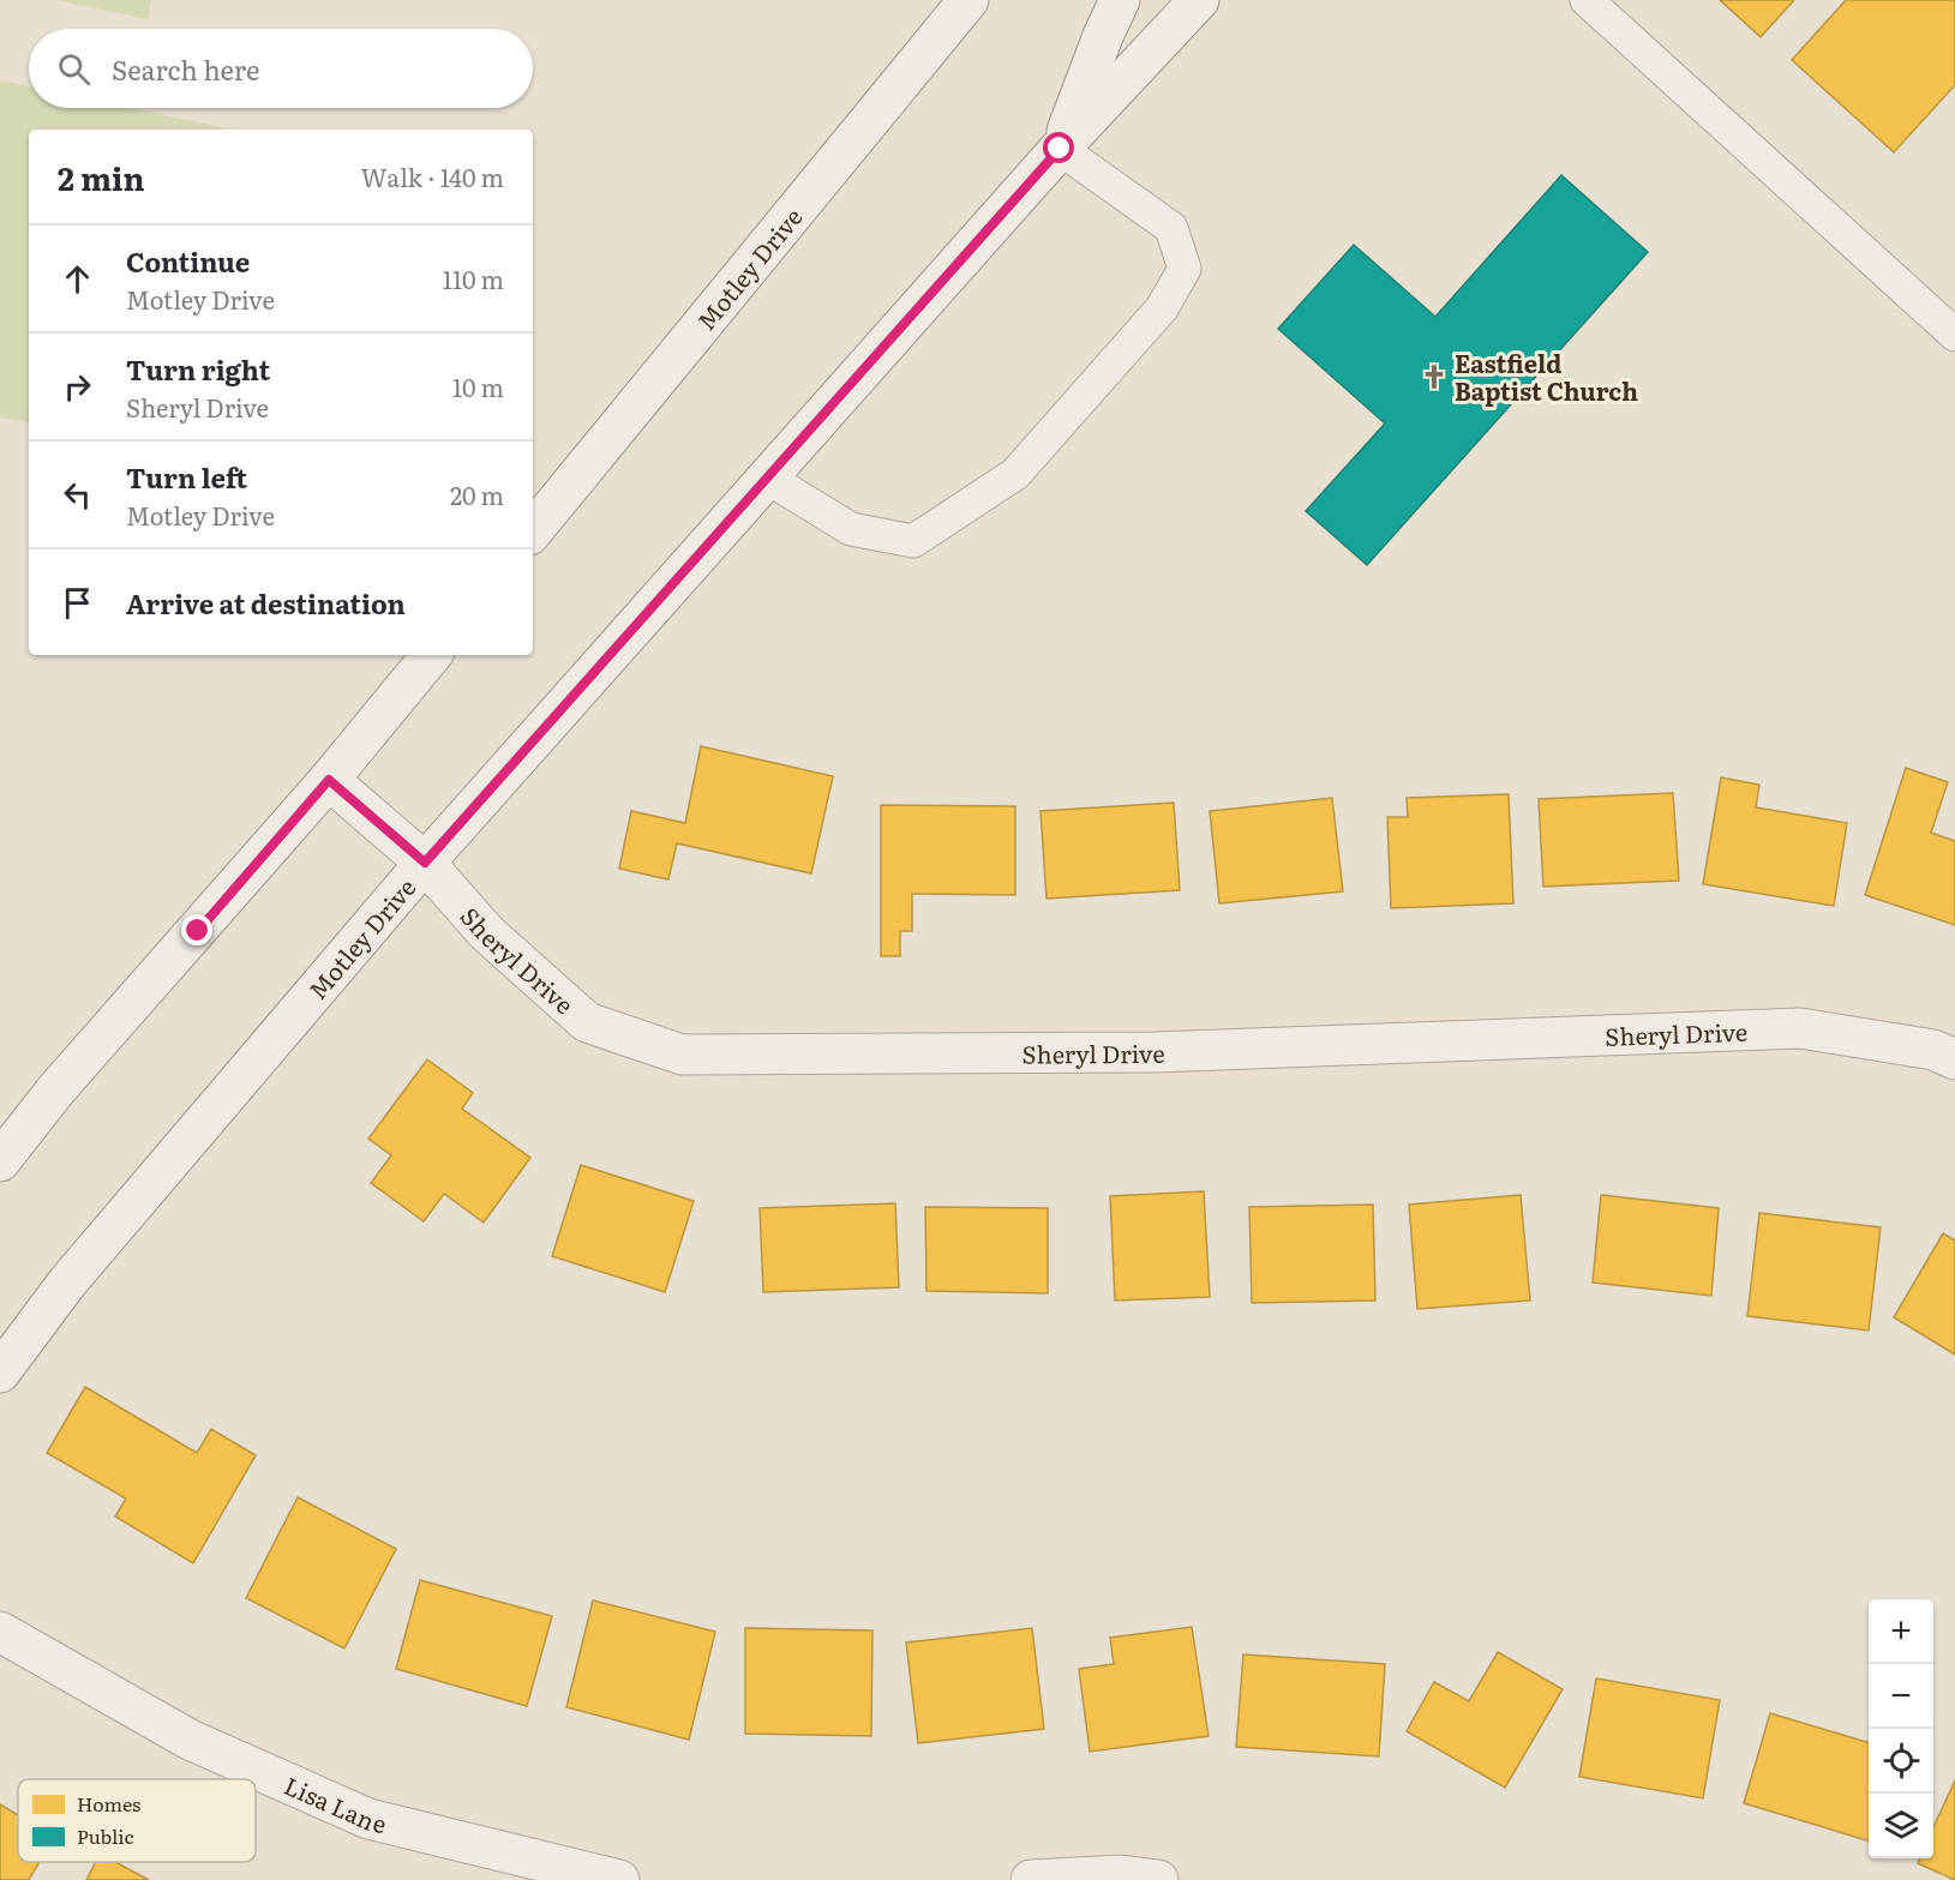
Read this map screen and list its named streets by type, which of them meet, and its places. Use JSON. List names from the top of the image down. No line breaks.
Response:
{"streets":{"main road":["Motley Drive","Sheryl Drive","Lisa Lane"]},"crossings":[["Motley Drive","Sheryl Drive"]],"places":{"church":["Eastfield Baptist Church"]},"legend":["Homes","Public"],"page":{"search":"Search here","heading":["2 min","Walk · 140 m"],"list":[["Continue","Motley Drive","110 m"],["Turn right","Sheryl Drive","10 m"],["Turn left","Motley Drive","20 m"],"Arrive at destination"],"map_buttons":["+","−"]}}
